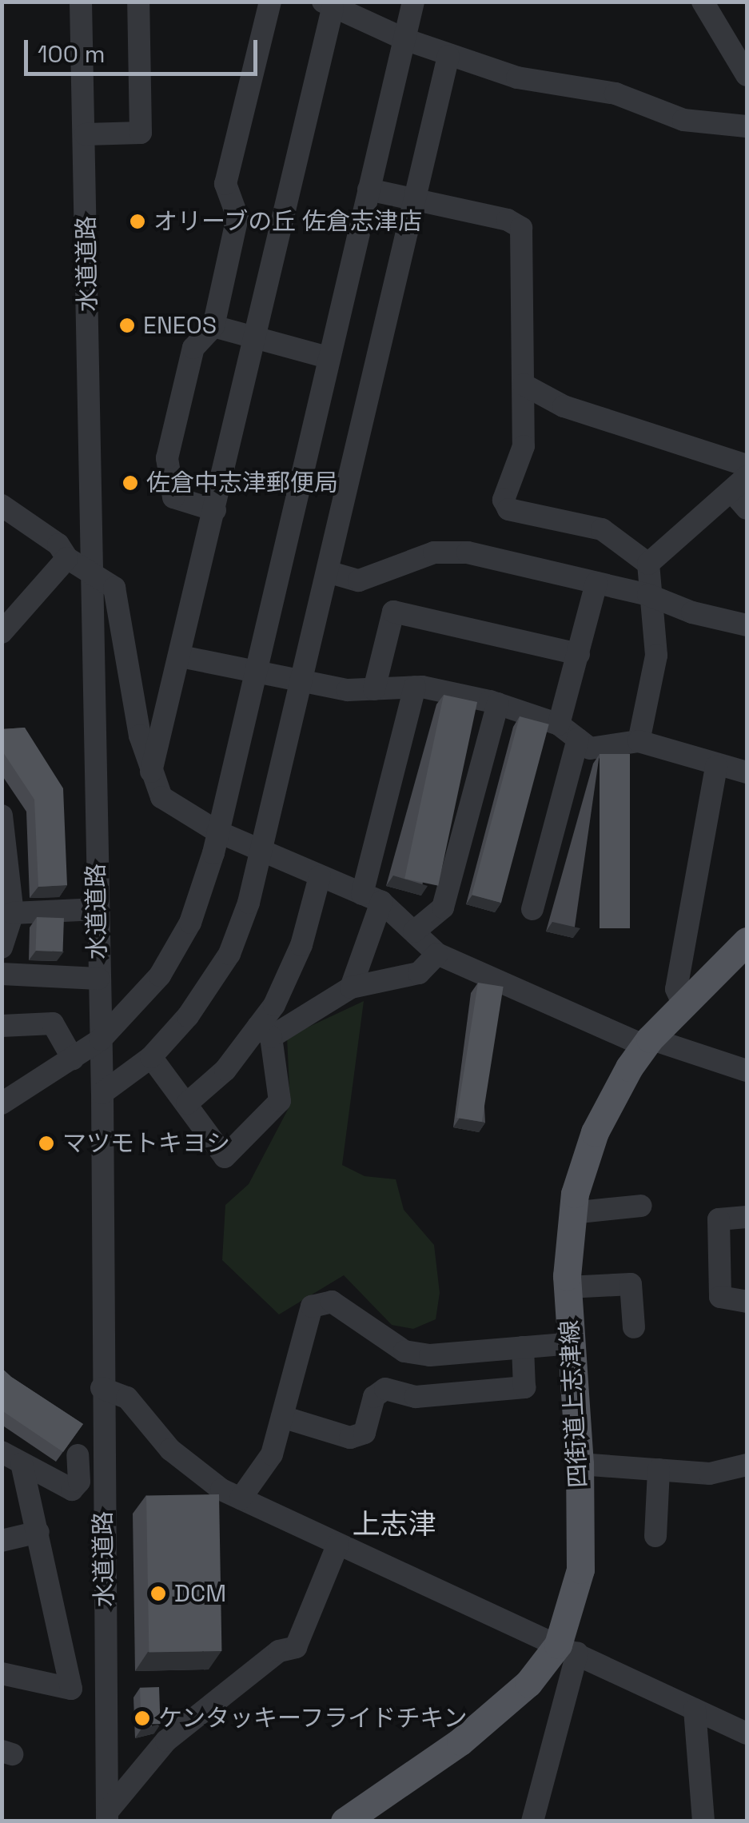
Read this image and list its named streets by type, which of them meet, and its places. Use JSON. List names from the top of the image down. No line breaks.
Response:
{"streets":{"main road":["四街道上志津線"],"street":["水道道路"]},"districts":["上志津"],"places":["オリーブの丘 佐倉志津店","ENEOS","佐倉中志津郵便局","マツモトキヨシ","DCM","ケンタッキーフライドチキン"],"scale_bar":"100 m"}
